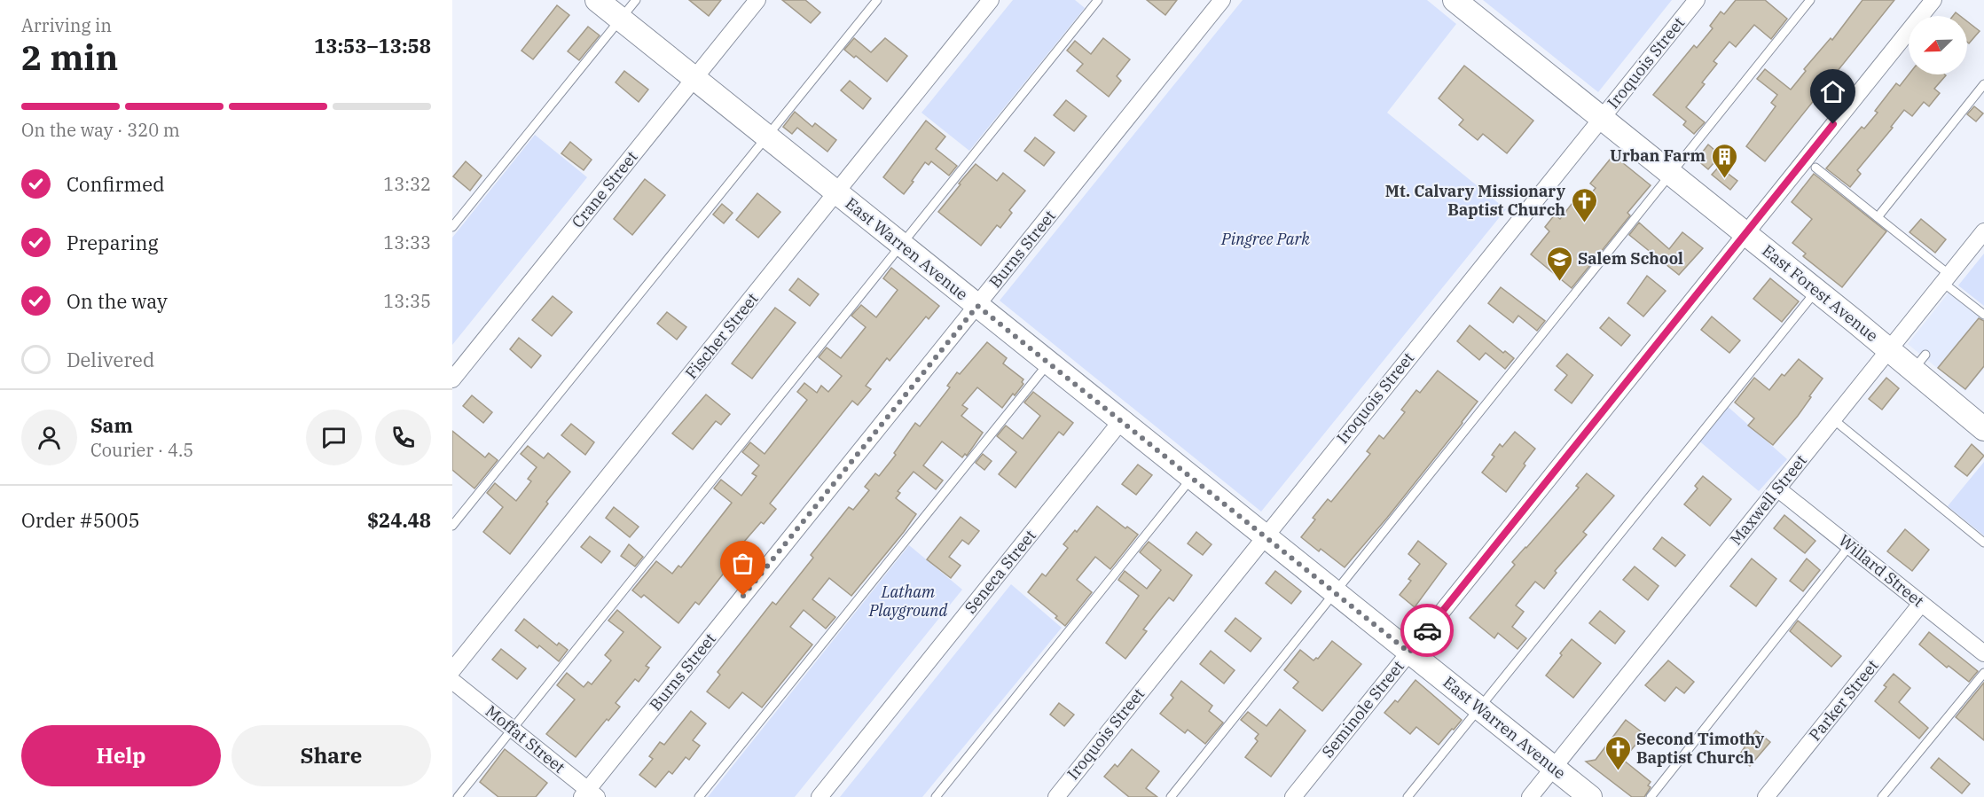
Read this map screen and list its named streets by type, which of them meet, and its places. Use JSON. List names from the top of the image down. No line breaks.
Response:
{"streets":{"main road":["East Warren Avenue","East Forest Avenue"],"street":["Iroquois Street","Crane Street","Burns Street","Fischer Street","Maxwell Street","Willard Street","Seneca Street","Parker Street","Seminole Street","Moffat Street"]},"crossings":[["Iroquois Street","East Warren Avenue"],["Iroquois Street","East Forest Avenue"],["Crane Street","East Warren Avenue"],["East Warren Avenue","Burns Street"],["East Warren Avenue","Fischer Street"],["East Warren Avenue","Maxwell Street"],["East Warren Avenue","Seneca Street"],["East Warren Avenue","Seminole Street"],["Burns Street","Moffat Street"],["East Forest Avenue","Maxwell Street"],["East Forest Avenue","Seminole Street"],["Maxwell Street","Willard Street"],["Willard Street","Parker Street"]],"parks":["Pingree Park","Latham Playground"],"places":{"building":["Urban Farm"],"church":["Mt. Calvary Missionary Baptist Church","Second Timothy Baptist Church"],"school or university":["Salem School"]},"north":"bottom left","page":{"heading":["2 min","Arriving in","13:53–13:58"],"panel":["Sam","Courier · 4.5","Order #5005","$24.48"],"bar":"On the way · 320 m","list":[["Confirmed","13:32"],["Preparing","13:33"],["On the way","13:35"],"Delivered"],"buttons":["Help","Share"]}}
